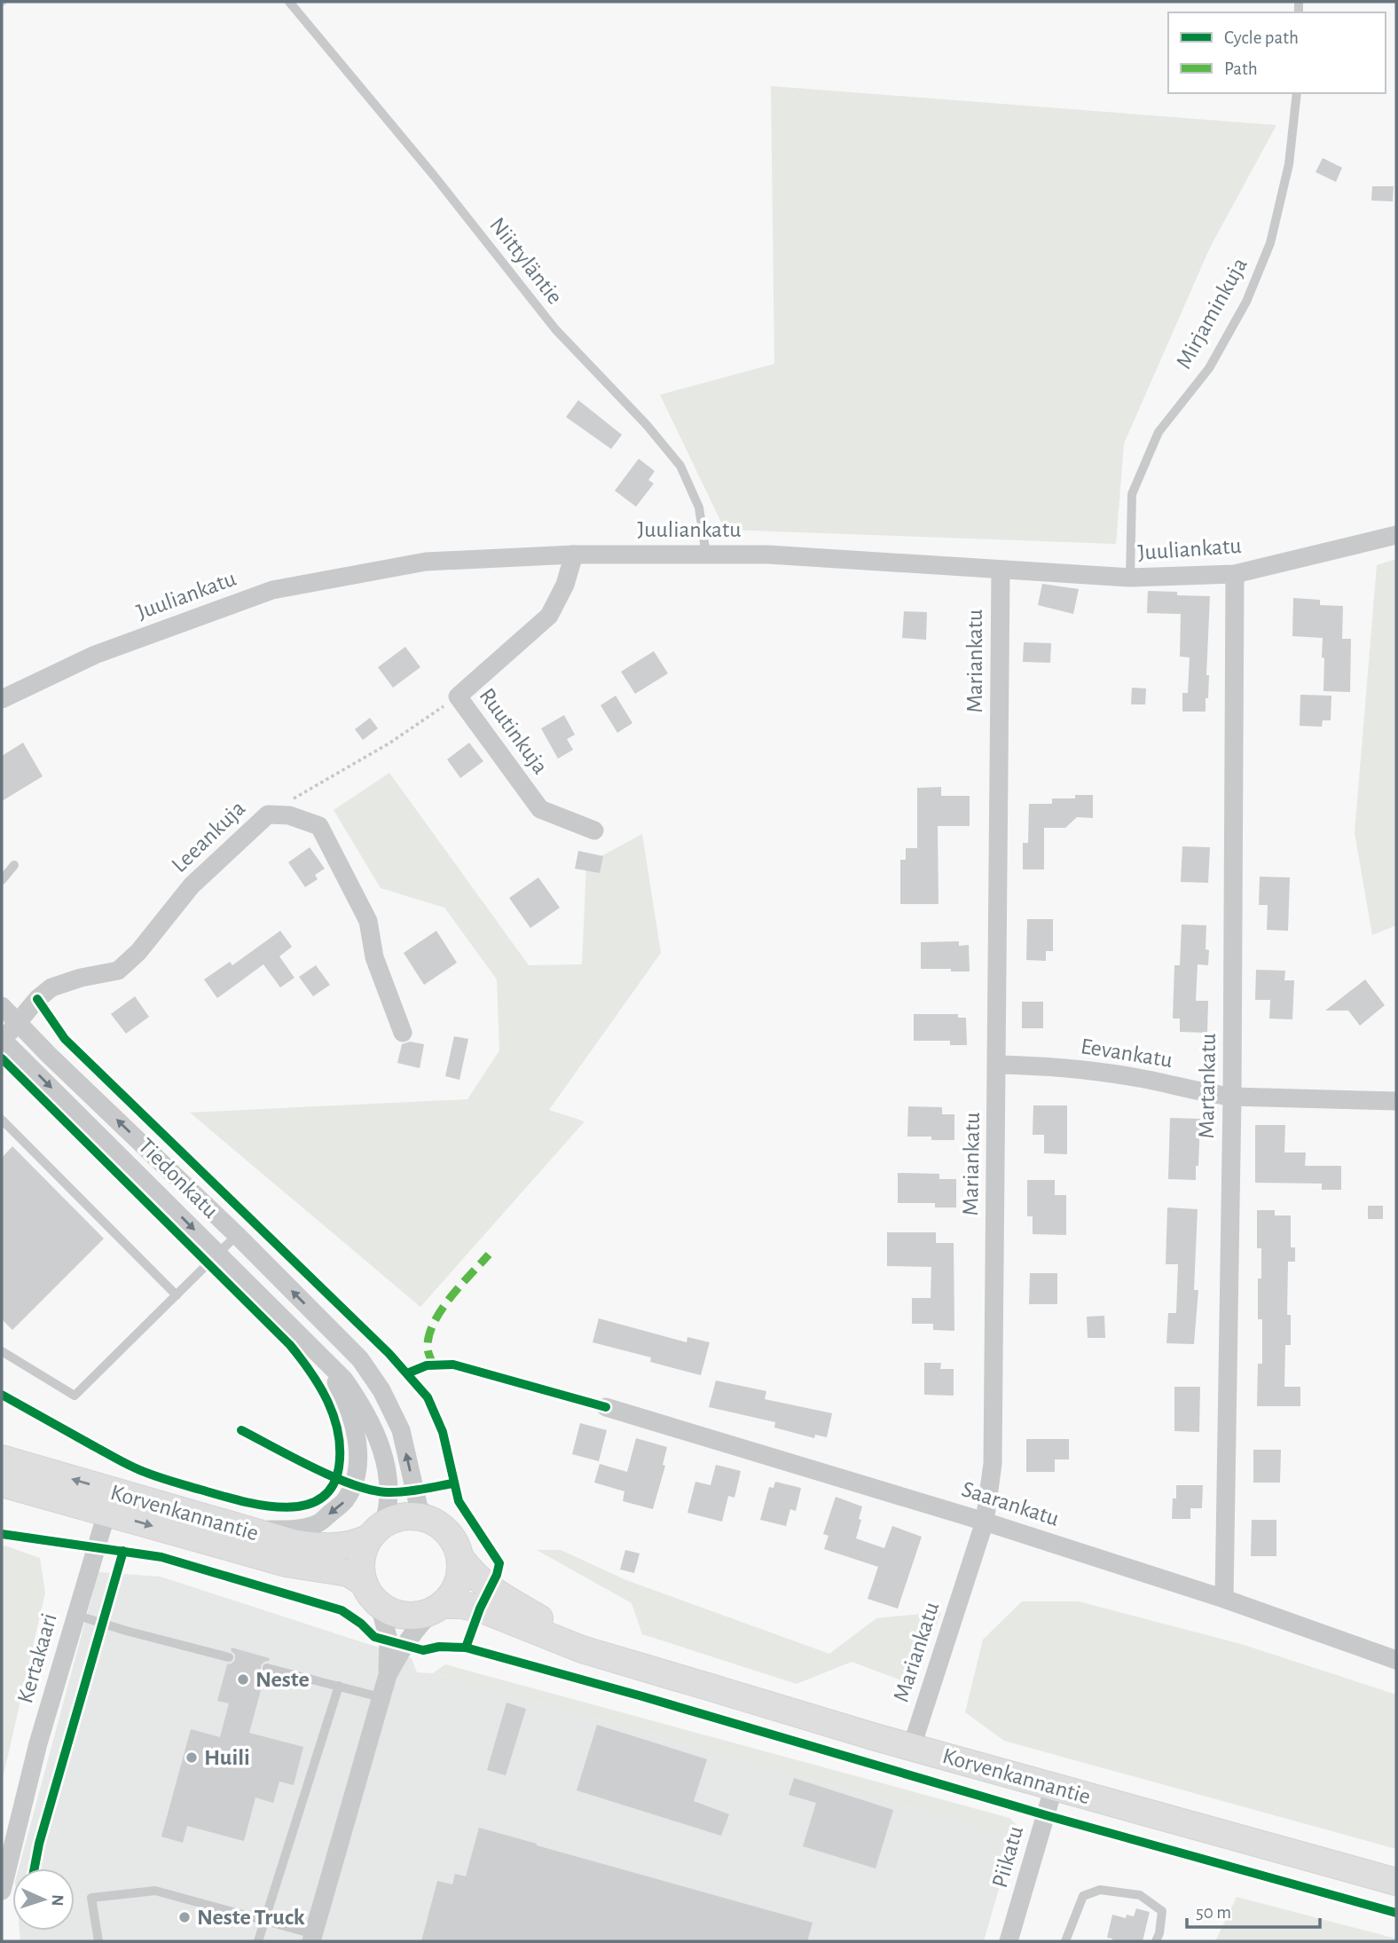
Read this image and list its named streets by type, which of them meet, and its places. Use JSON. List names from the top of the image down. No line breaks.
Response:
{"streets":{"main road":["Korvenkannantie"],"street":["Juuliankatu","Mariankatu","Ruutinkuja","Leeankuja","Eevankatu","Martankatu","Tiedonkatu","Saarankatu","Kertakaari","Piikatu"],"lane":["Niittyläntie","Mirjaminkuja"]},"crossings":[["Niittyläntie","Juuliankatu"],["Mirjaminkuja","Juuliankatu"],["Juuliankatu","Mariankatu"],["Juuliankatu","Ruutinkuja"],["Juuliankatu","Martankatu"],["Mariankatu","Eevankatu"],["Mariankatu","Saarankatu"],["Mariankatu","Korvenkannantie"],["Leeankuja","Tiedonkatu"],["Eevankatu","Martankatu"],["Martankatu","Saarankatu"],["Tiedonkatu","Korvenkannantie"],["Korvenkannantie","Kertakaari"],["Korvenkannantie","Piikatu"]],"places":["Neste","Huili","Neste Truck"],"legend":["Cycle path","Path"],"scale_bar":"50 m","north":"right"}
